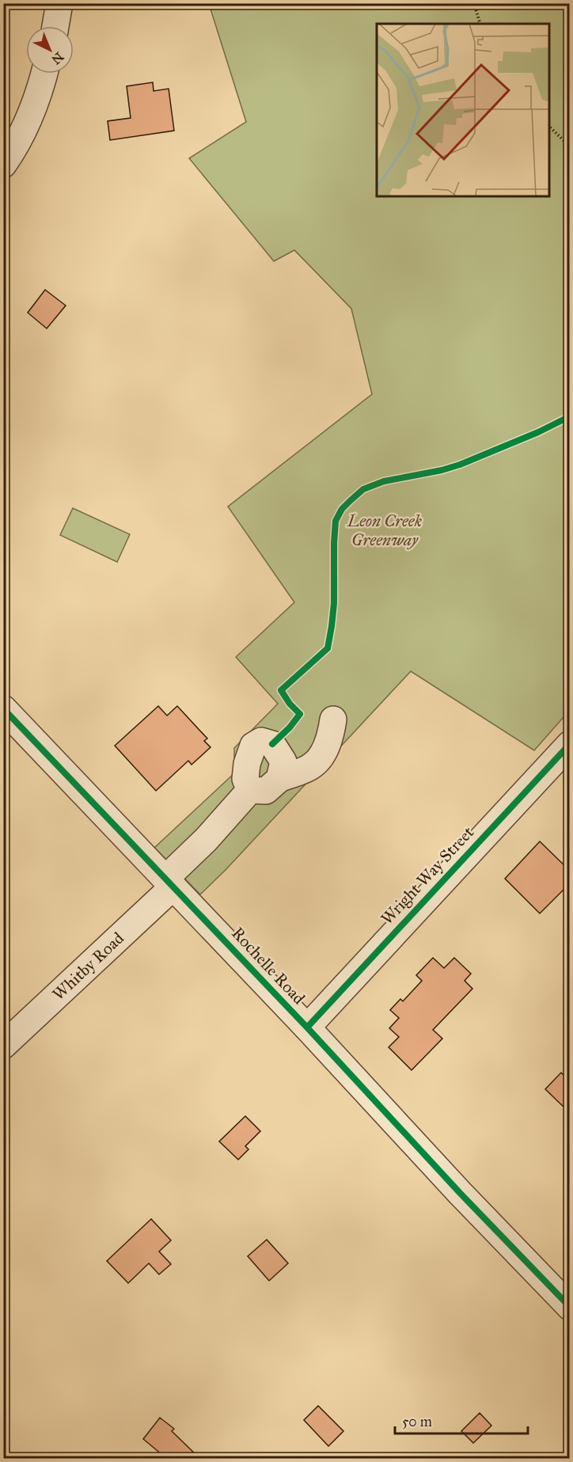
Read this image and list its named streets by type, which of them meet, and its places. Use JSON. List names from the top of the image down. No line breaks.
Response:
{"streets":{"street":["Wright Way Street","Whitby Road","Rochelle Road"]},"crossings":[["Wright Way Street","Rochelle Road"],["Whitby Road","Rochelle Road"]],"parks":["Leon Creek Greenway"],"scale_bar":"50 m","north":"bottom right"}
